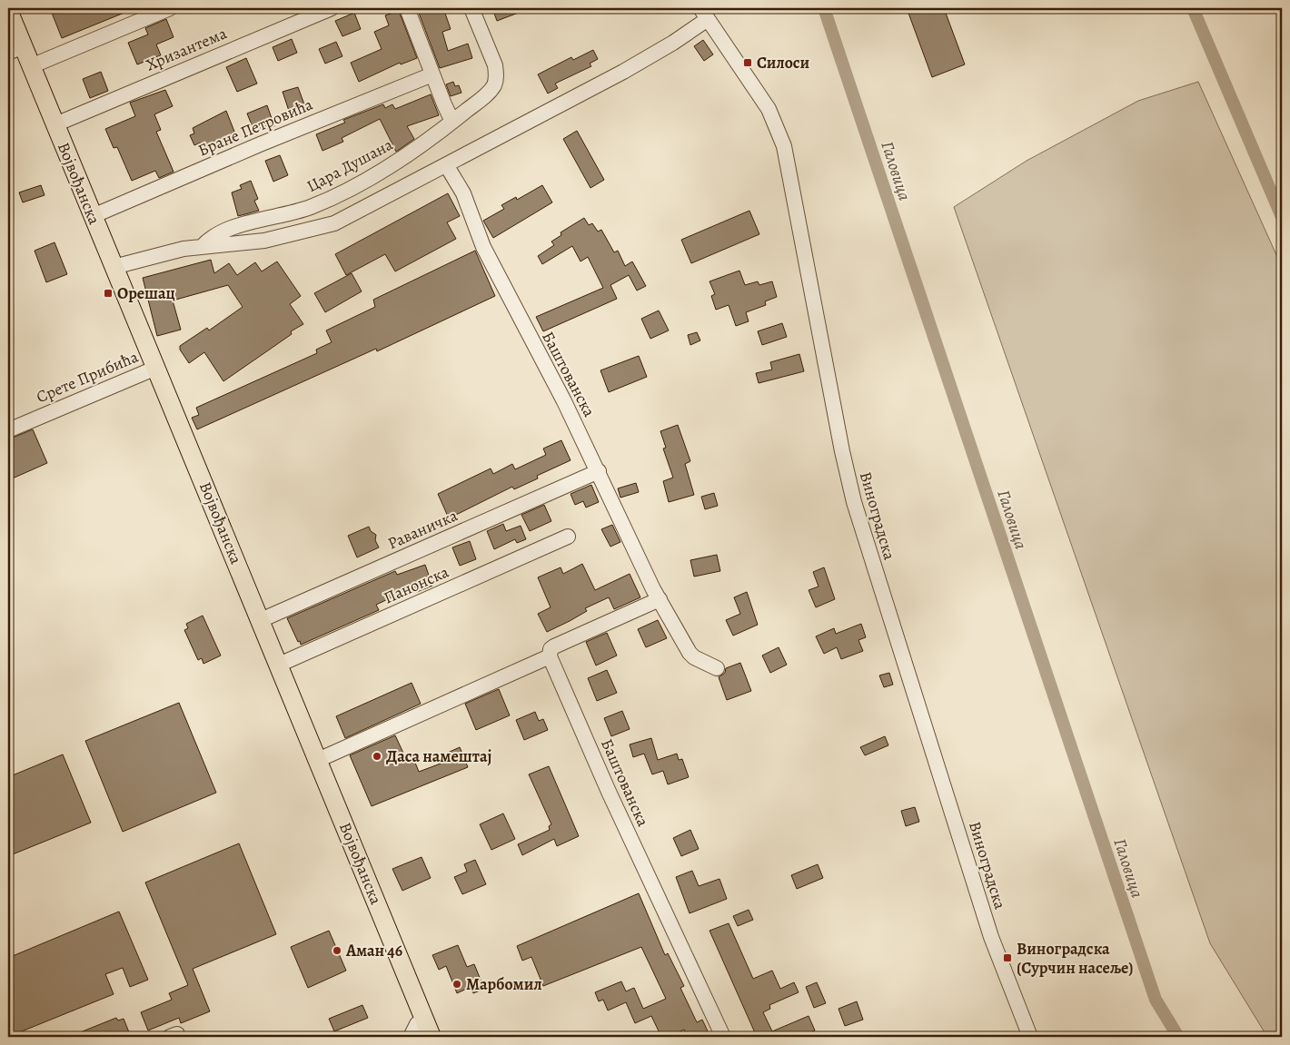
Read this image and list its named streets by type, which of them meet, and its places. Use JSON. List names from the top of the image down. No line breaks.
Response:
{"streets":{"main road":["Војвођанска"],"street":["Хризантема","Бране Петровића","Цара Душана","Баштованска","Срете Прибића","Виноградска","Раваничка","Панонска"]},"crossings":[["Хризантема","Војвођанска"],["Бране Петровића","Војвођанска"],["Војвођанска","Срете Прибића"],["Војвођанска","Раваничка"],["Војвођанска","Панонска"],["Баштованска","Раваничка"]],"water":["Галовица"],"places":{"transit":["Силоси","Орешац","Виноградска (Сурчин насеље)"],"other":["Даса намештај","Аман 46","Марбомил"]}}
